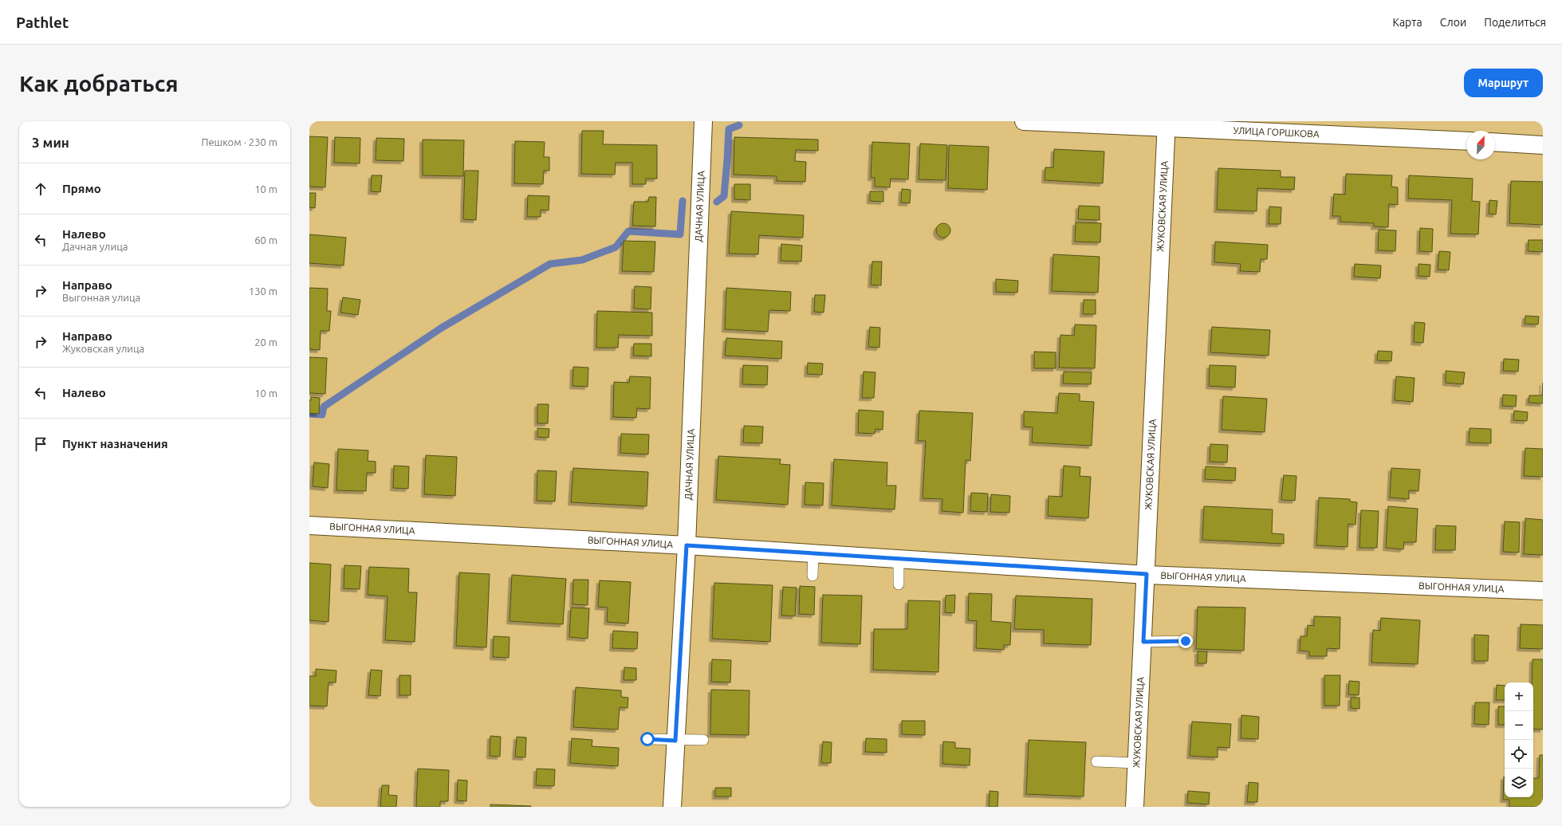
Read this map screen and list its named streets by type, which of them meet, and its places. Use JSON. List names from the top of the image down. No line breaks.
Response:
{"streets":{"street":["УЛИЦА ГОРШКОВА","ДАЧНАЯ УЛИЦА","ЖУКОВСКАЯ УЛИЦА","ВЫГОННАЯ УЛИЦА"]},"crossings":[["УЛИЦА ГОРШКОВА","ЖУКОВСКАЯ УЛИЦА"],["ДАЧНАЯ УЛИЦА","ВЫГОННАЯ УЛИЦА"],["ЖУКОВСКАЯ УЛИЦА","ВЫГОННАЯ УЛИЦА"]],"north":"top","page":{"header":"Pathlet","nav":["Карта","Слои","Поделиться"],"buttons":"Маршрут","title":"Как добраться","heading":["3 мин","Пешком · 230 m"],"list":[["Прямо","10 m"],["Налево","Дачная улица","60 m"],["Направо","Выгонная улица","130 m"],["Направо","Жуковская улица","20 m"],["Налево","10 m"],"Пункт назначения"],"map_buttons":["+","−"]}}
